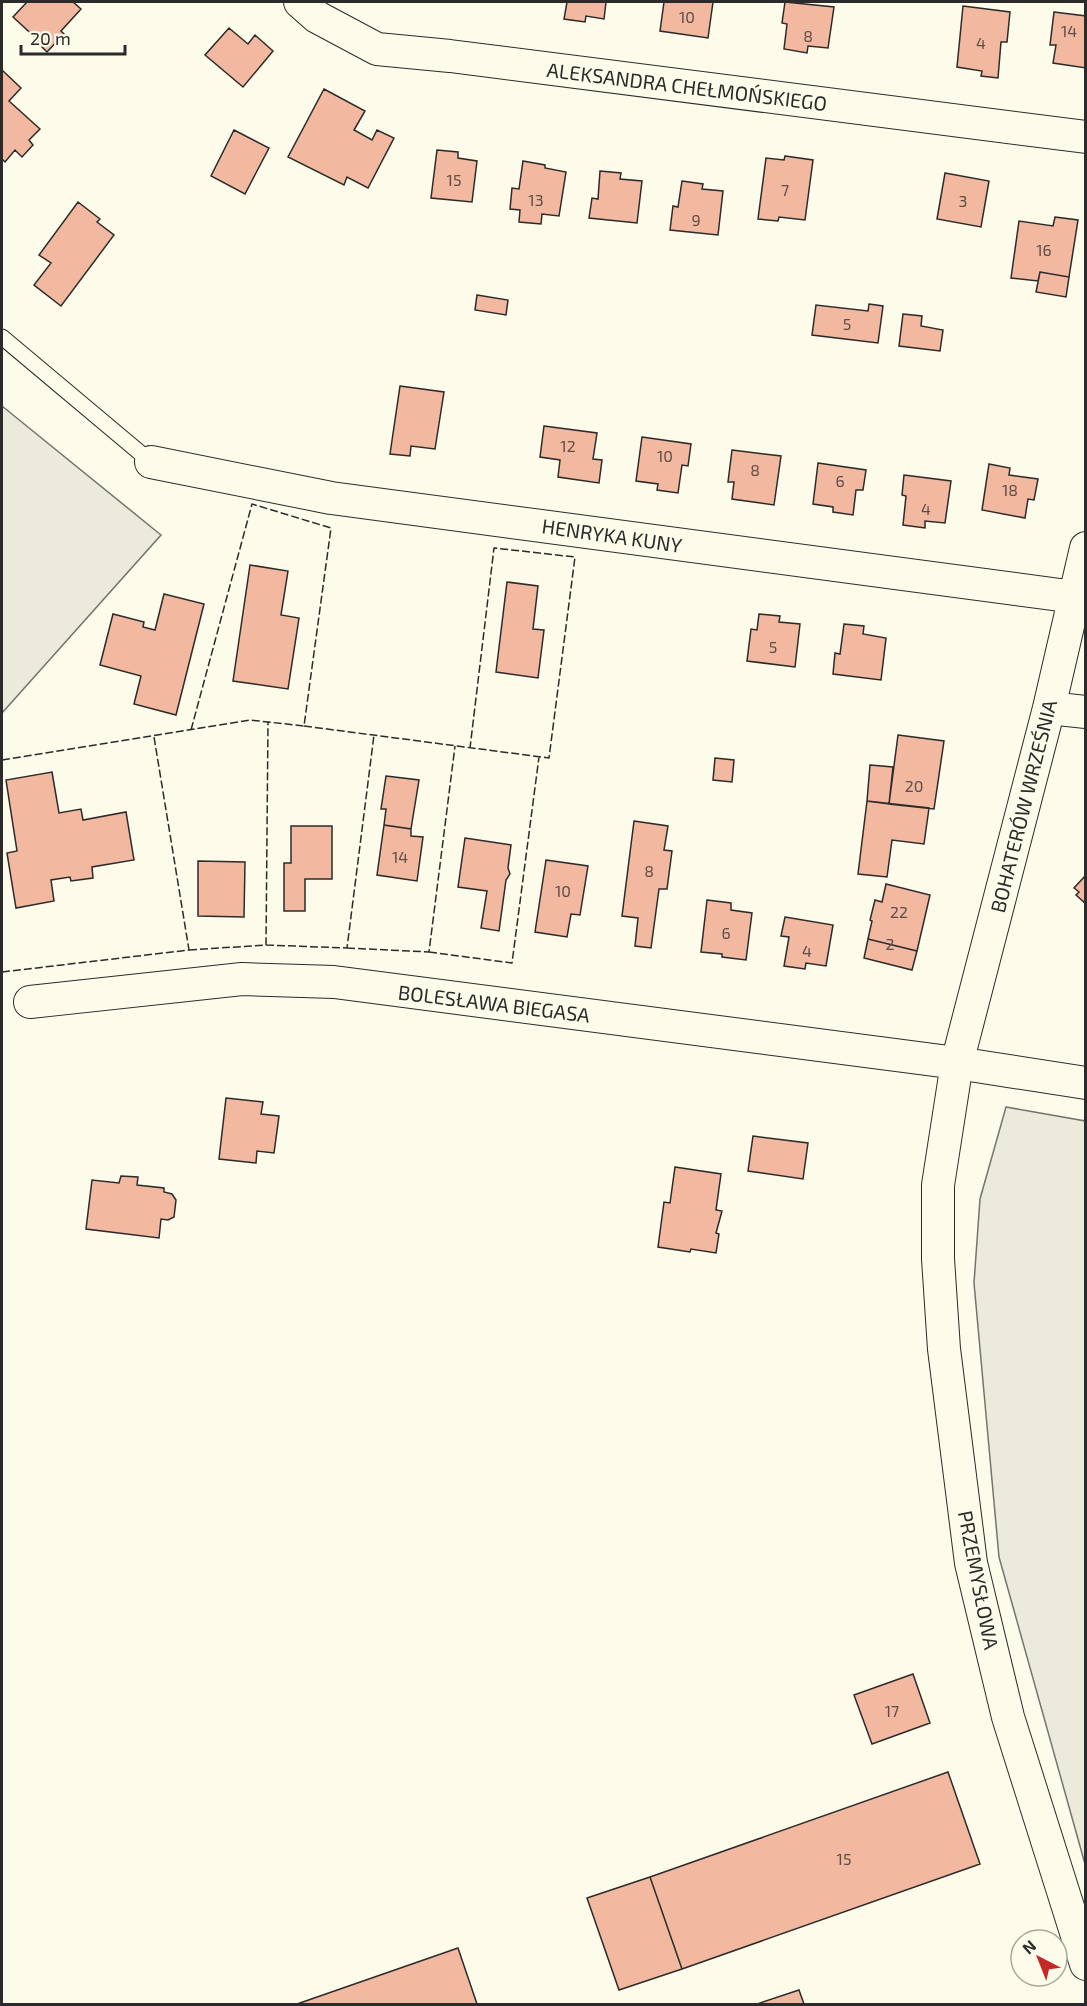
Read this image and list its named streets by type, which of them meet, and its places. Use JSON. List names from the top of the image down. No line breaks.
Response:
{"streets":{"street":["ALEKSANDRA CHEŁMOŃSKIEGO","HENRYKA KUNY","BOHATERÓW WRZEŚNIA","BOLESŁAWA BIEGASA","PRZEMYSŁOWA"]},"crossings":[["HENRYKA KUNY","BOHATERÓW WRZEŚNIA"],["BOHATERÓW WRZEŚNIA","BOLESŁAWA BIEGASA"],["BOHATERÓW WRZEŚNIA","PRZEMYSŁOWA"]],"house_numbers":["10","14","8","4","15","7","13","3","9","16","5","12","10","8","6","18","4","5","20","14","8","10","22","6","2","4","17","15"],"scale_bar":"20 m","north":"top left"}
